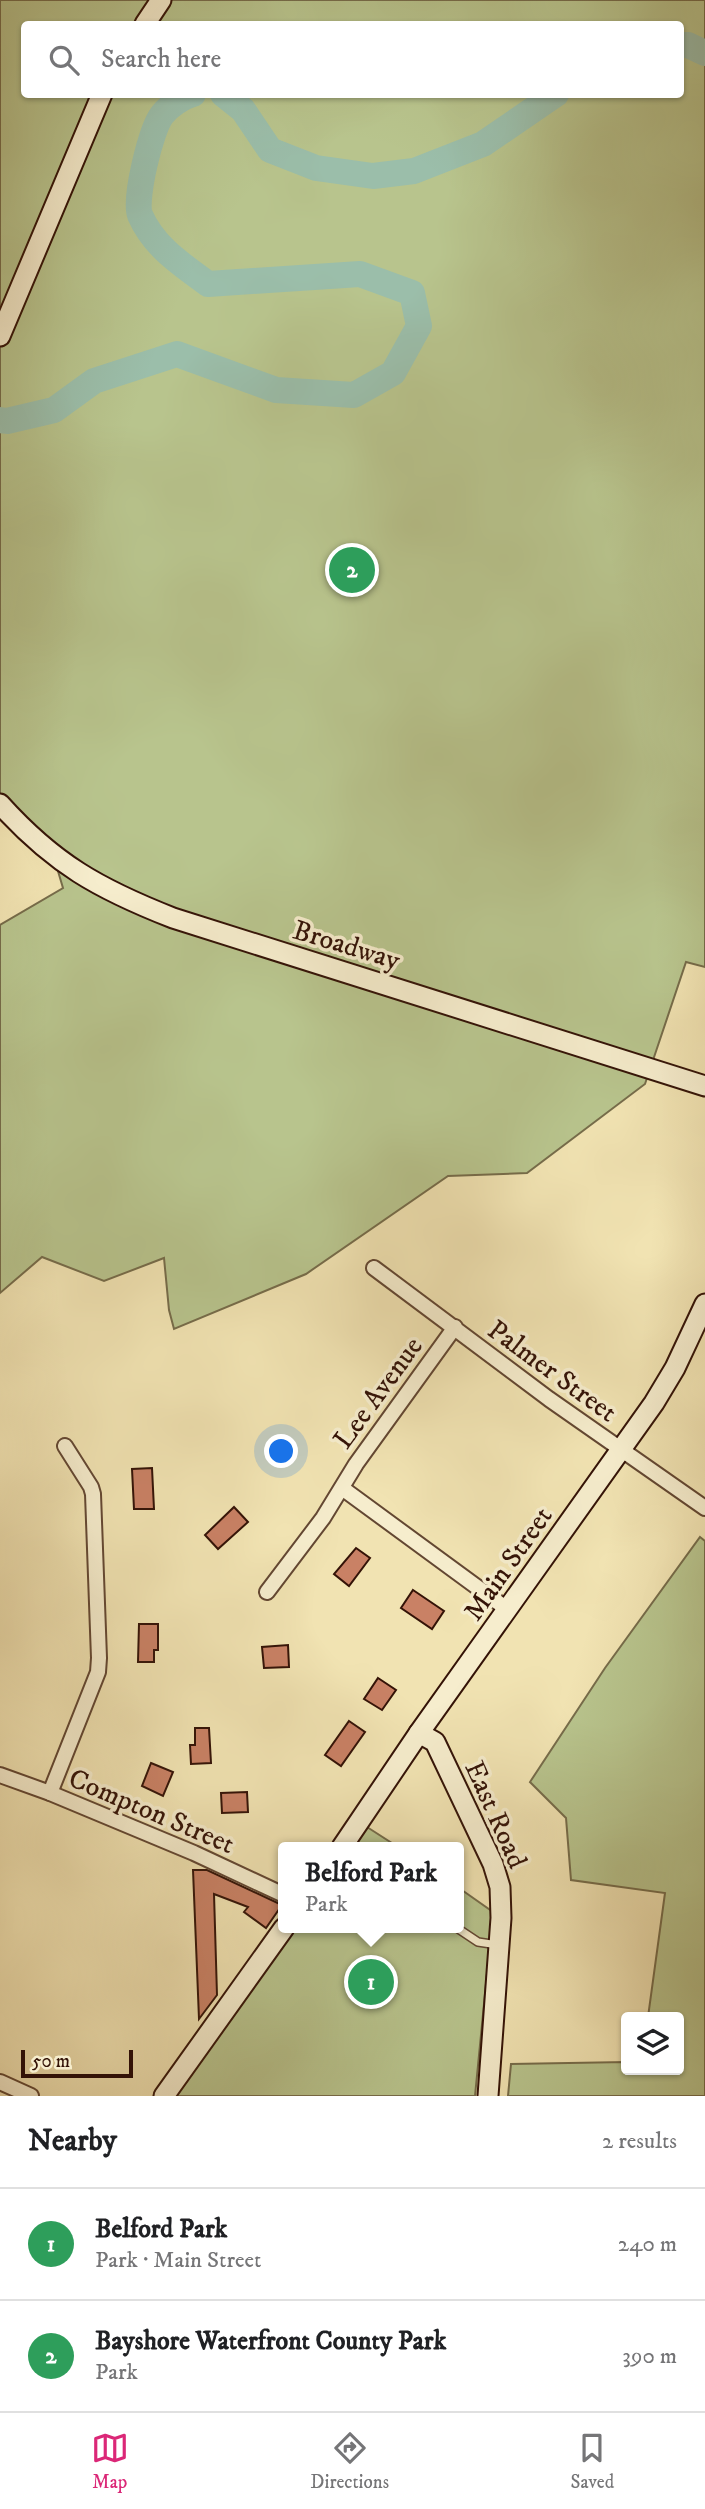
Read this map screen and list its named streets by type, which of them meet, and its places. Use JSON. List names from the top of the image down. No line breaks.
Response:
{"streets":{"street":["Broadway","Palmer Street","Lee Avenue","Main Street","Compton Street","East Road"]},"crossings":[["Palmer Street","Lee Avenue"],["Palmer Street","Main Street"],["Main Street","East Road"]],"scale_bar":"50 m","page":{"search":"Search here","pins":["2","1"],"popup":["Belford Park","Park"],"scale":"50 m","heading":["Nearby","2 results"],"list":[{"mark":"1","name":"Belford Park","note":"Park · Main Street","value":"240 m"},{"mark":"2","name":"Bayshore Waterfront County Park","note":"Park","value":"390 m"}],"nav":["Map","Directions","Saved"]}}
